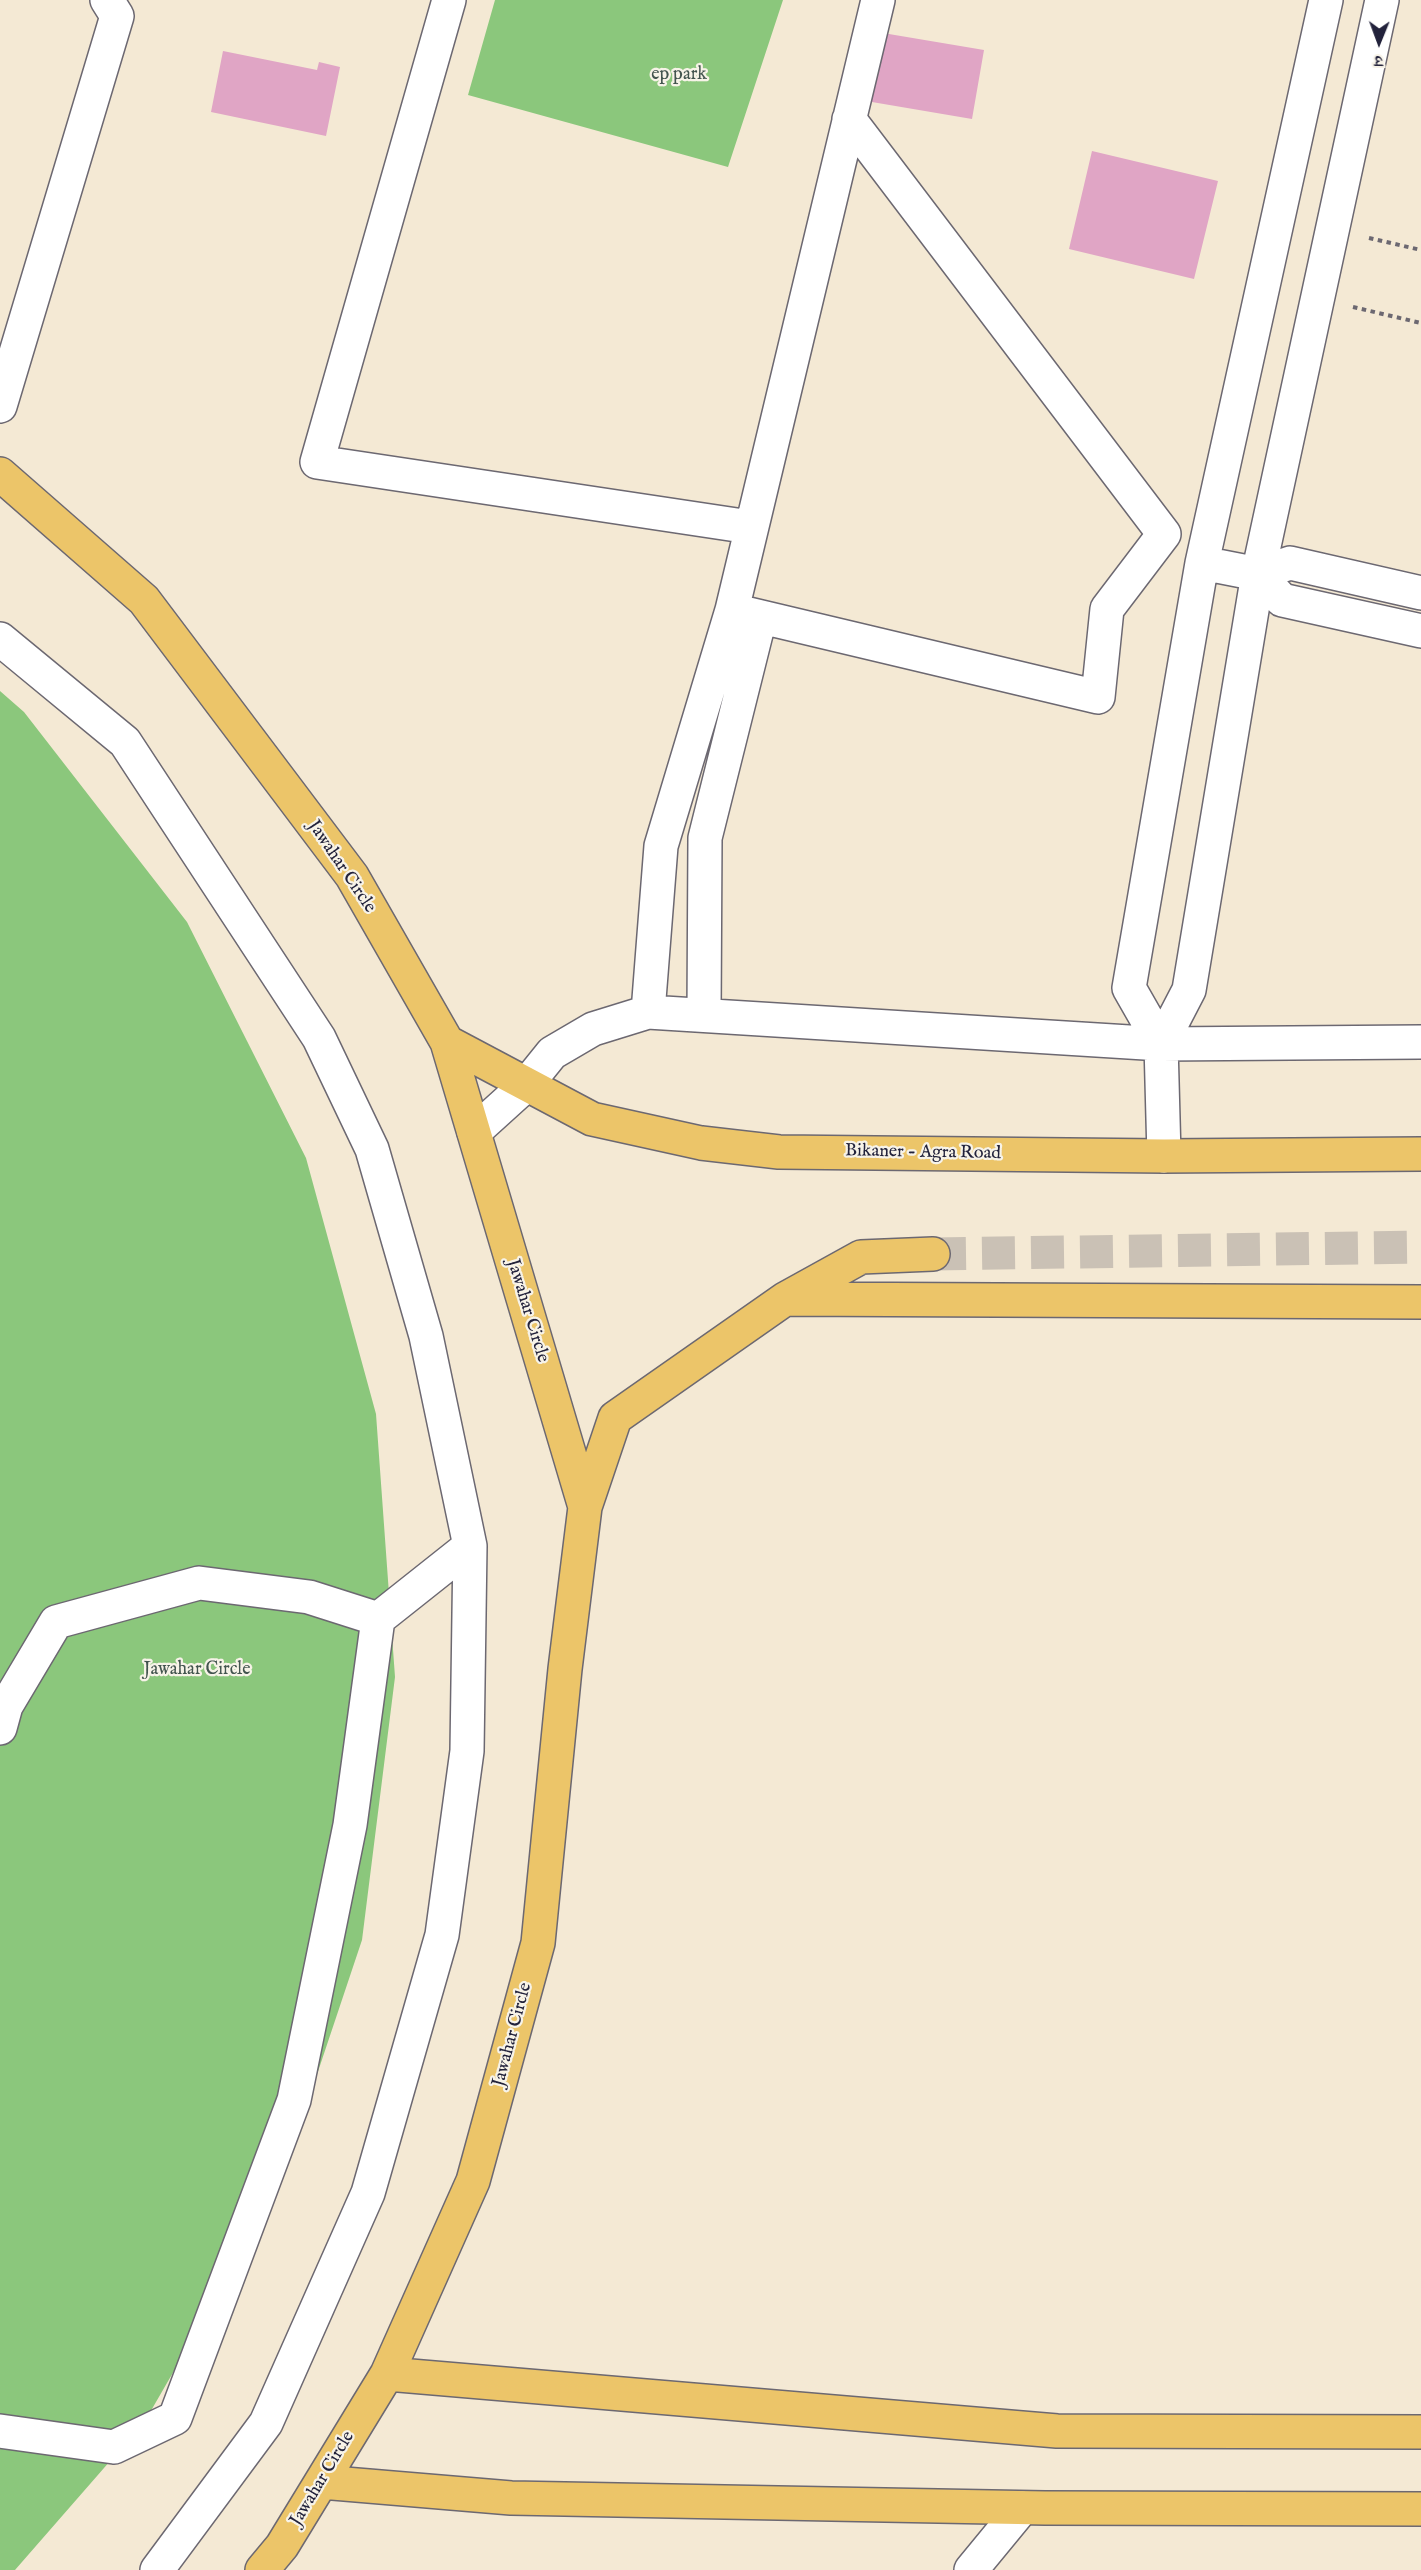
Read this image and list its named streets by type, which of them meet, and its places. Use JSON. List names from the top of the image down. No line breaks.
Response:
{"streets":{"main road":["Jawahar Circle","Bikaner - Agra Road"]},"crossings":[["Jawahar Circle","Bikaner - Agra Road"]],"parks":["ep park","Jawahar Circle"],"north":"bottom"}
